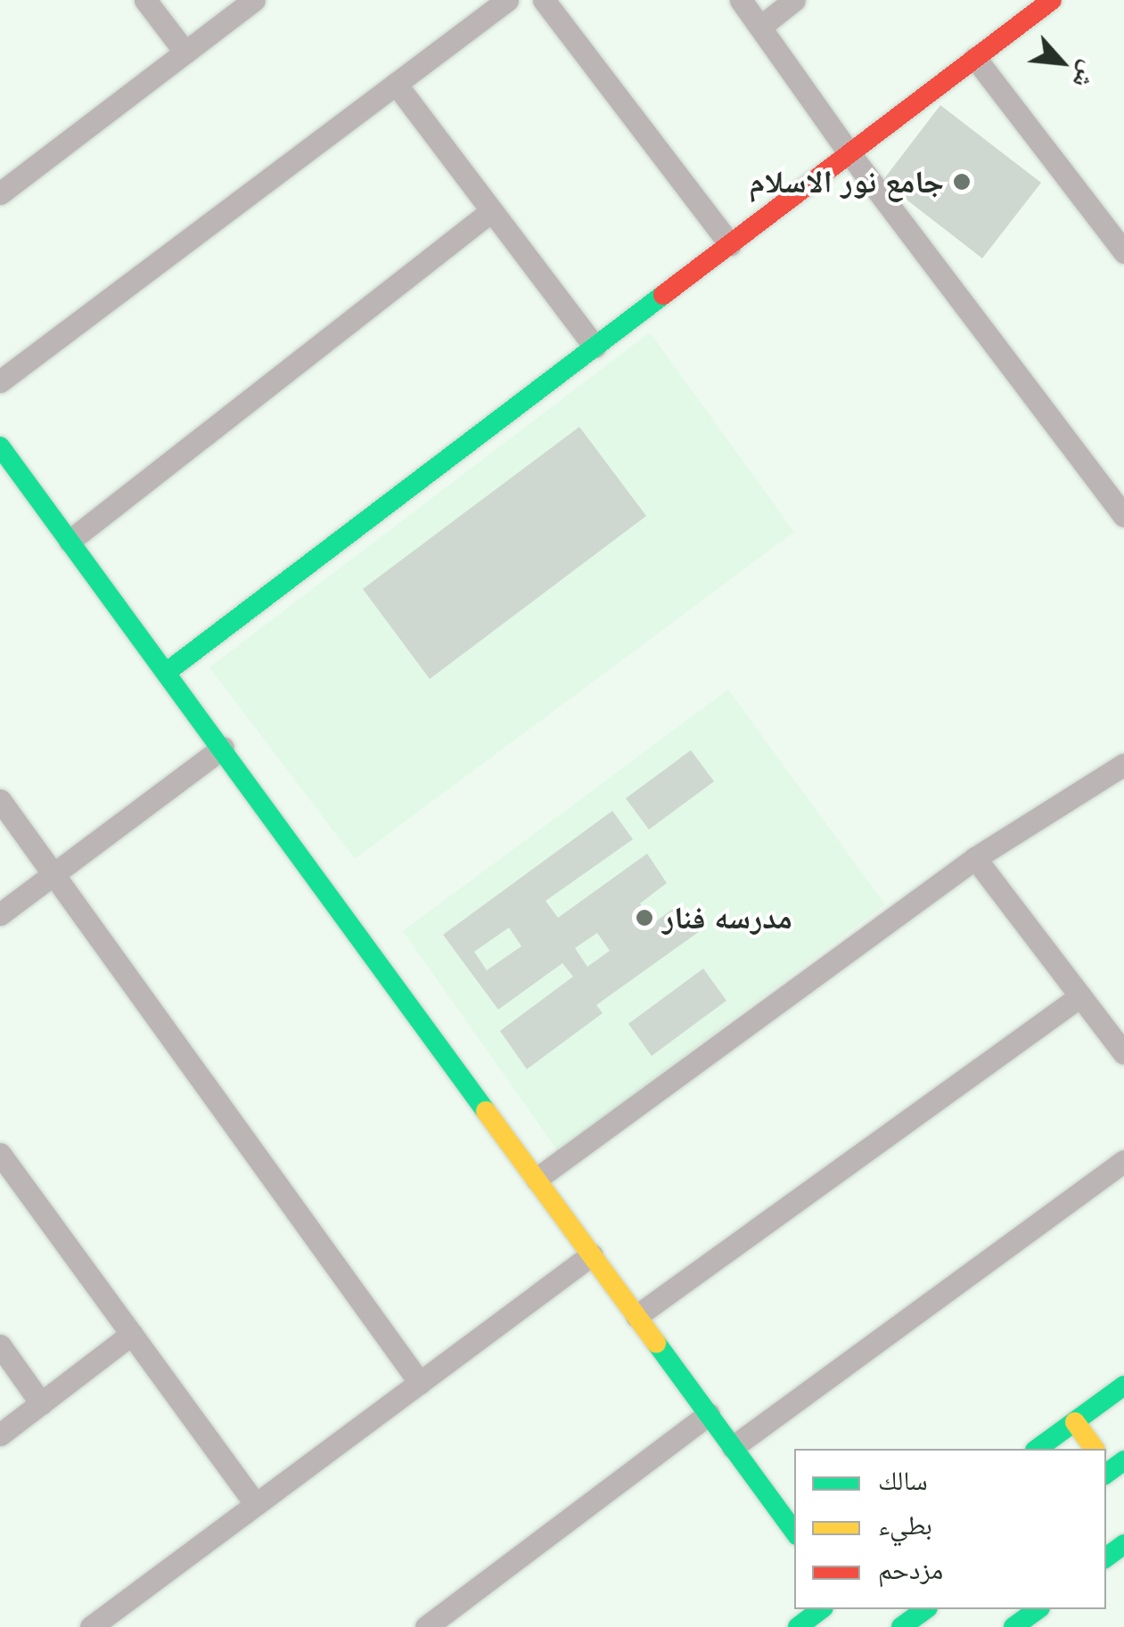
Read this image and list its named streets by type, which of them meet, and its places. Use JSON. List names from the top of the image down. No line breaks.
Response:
{"places":["جامع نور الاسلام","مدرسه فنار"],"legend":["سالك","بطيء","مزدحم"],"north":"bottom right"}
